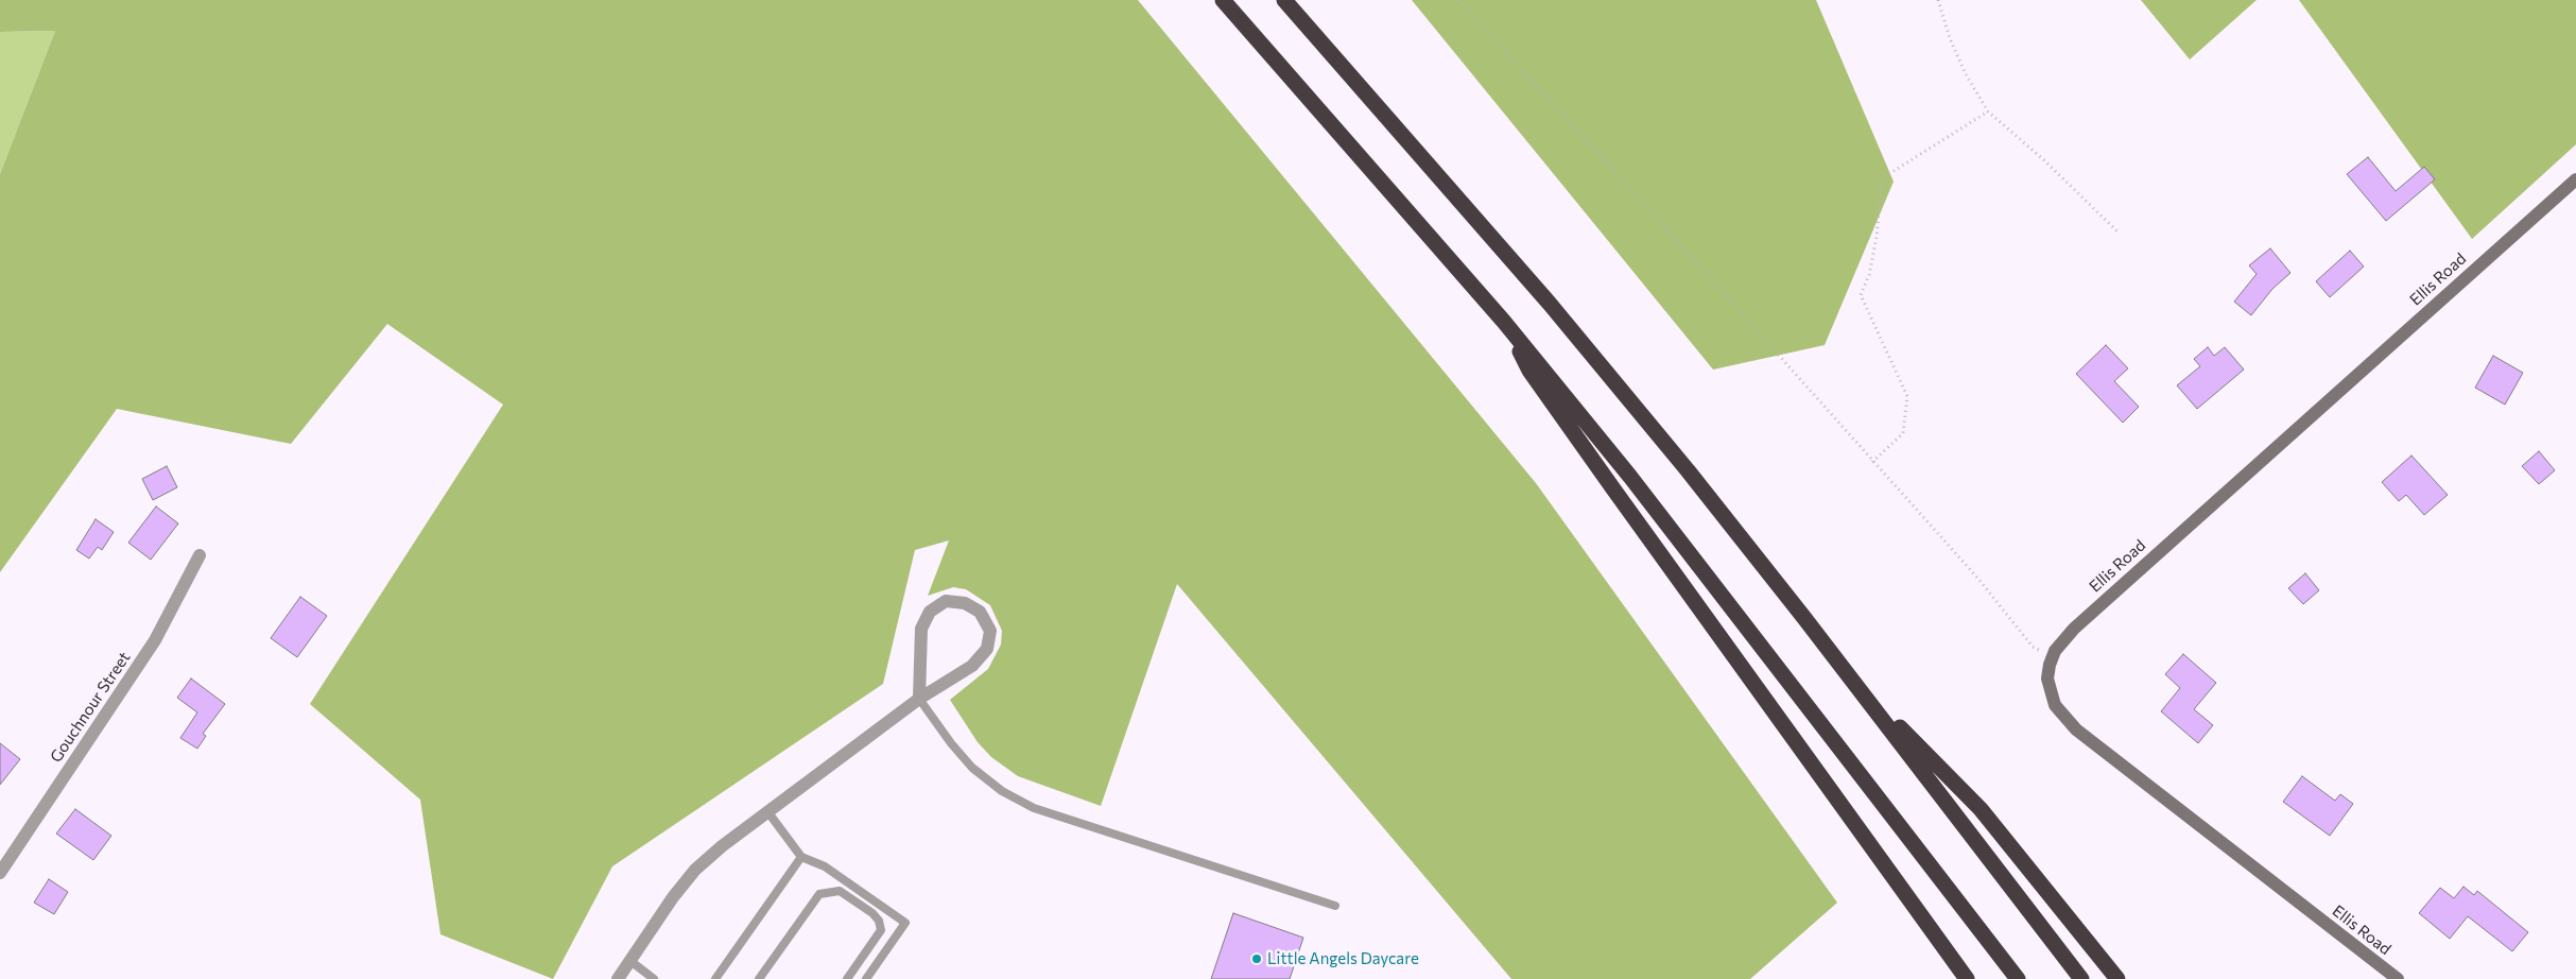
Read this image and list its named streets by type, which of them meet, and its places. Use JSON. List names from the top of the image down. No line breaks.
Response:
{"streets":{"street":["Ellis Road","Gouchnour Street"]},"places":["Little Angels Daycare"]}
